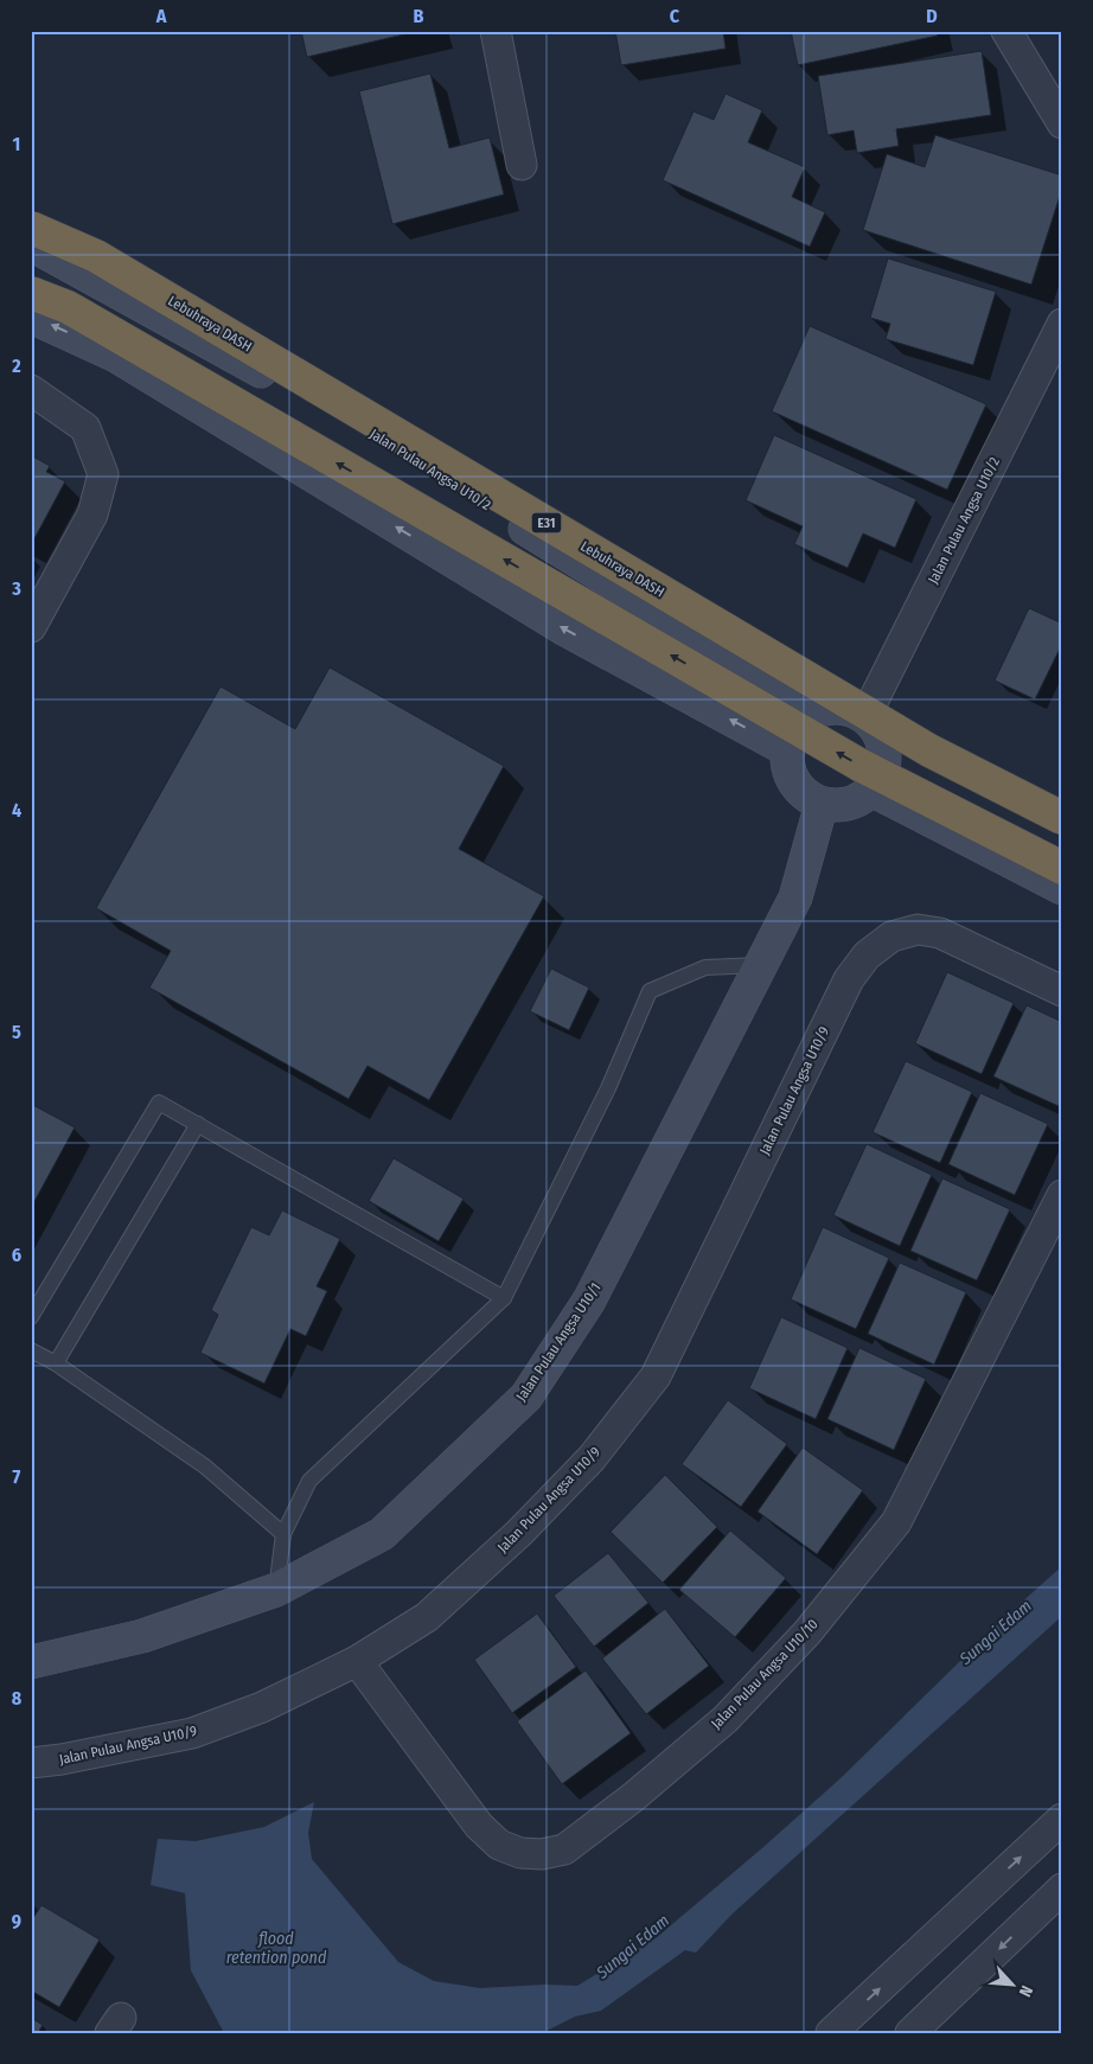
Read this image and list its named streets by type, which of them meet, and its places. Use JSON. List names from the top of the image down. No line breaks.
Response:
{"streets":{"highway":["Lebuhraya DASH","E31"],"street":["Jalan Pulau Angsa U10/2","Jalan Pulau Angsa U10/9","Jalan Pulau Angsa U10/1","Jalan Pulau Angsa U10/10"]},"crossings":[["Jalan Pulau Angsa U10/2","Jalan Pulau Angsa U10/1"],["Jalan Pulau Angsa U10/9","Jalan Pulau Angsa U10/10"]],"water":["Sungai Edam","flood retention pond"],"north":"bottom right","grid":{"columns":["A","B","C","D"],"rows":["1","2","3","4","5","6","7","8","9"]}}
